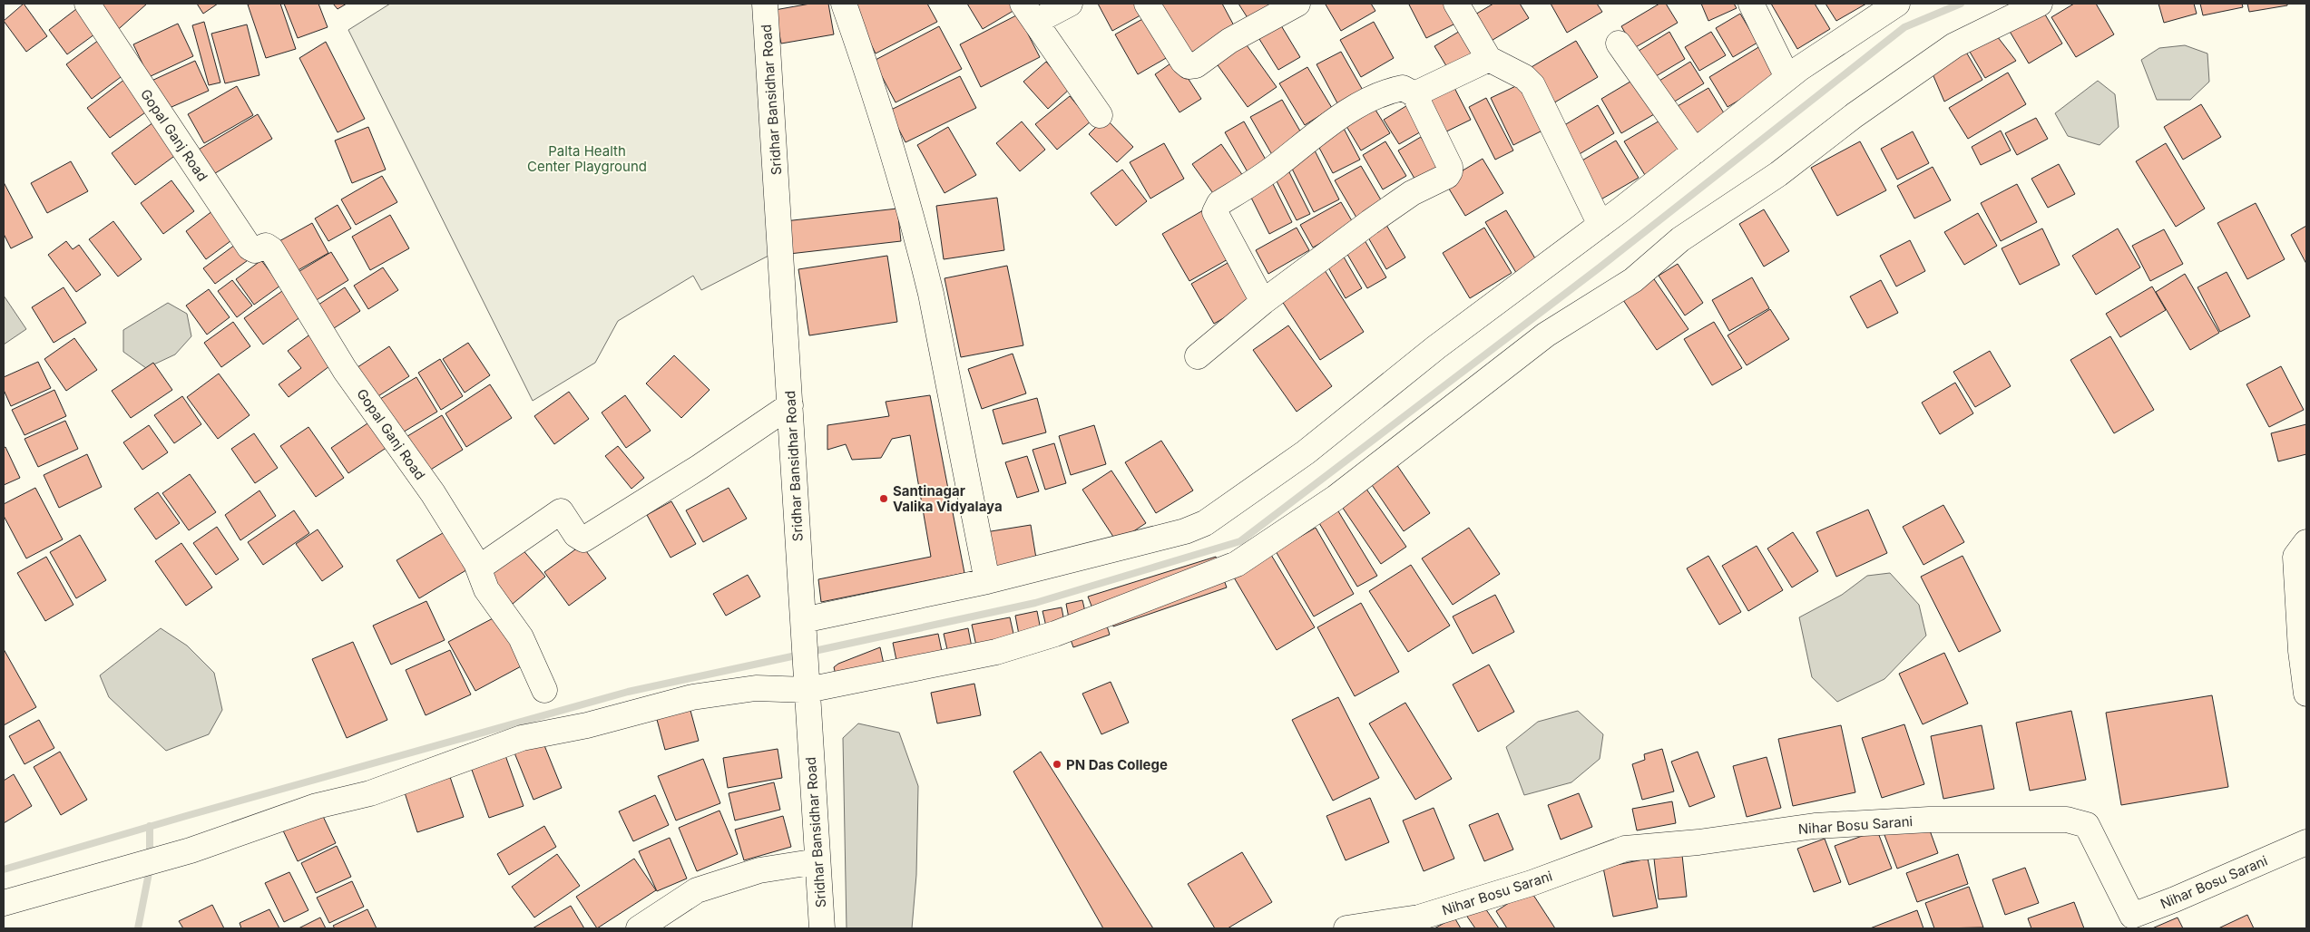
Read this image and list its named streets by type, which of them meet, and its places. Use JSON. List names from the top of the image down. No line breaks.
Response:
{"streets":{"street":["Sridhar Bansidhar Road","Gopal Ganj Road","Nihar Bosu Sarani"]},"parks":["Palta Health Center Playground"],"places":["Santinagar Valika Vidyalaya","PN Das College"]}
